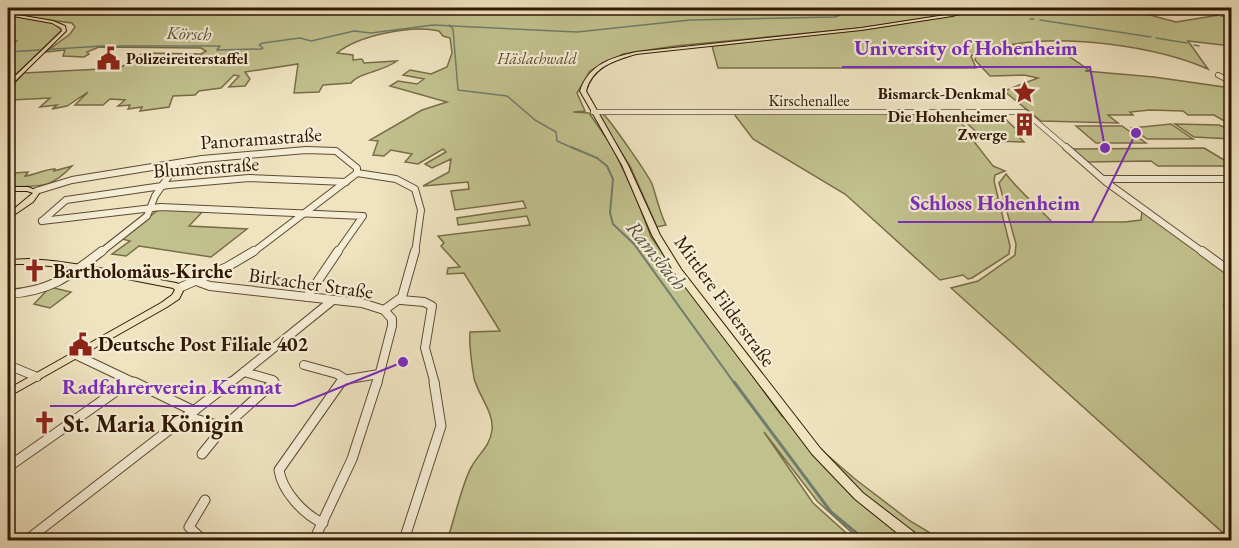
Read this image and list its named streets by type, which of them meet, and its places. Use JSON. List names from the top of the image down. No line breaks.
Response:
{"streets":{"main road":["Mittlere Filderstraße"],"street":["Kirschenallee","Panoramastraße","Blumenstraße","Birkacher Straße"]},"crossings":[["Kirschenallee","Mittlere Filderstraße"]],"water":["Körsch","Ramsbach"],"parks":["Häslachwald"],"places":{"public building":["Polizeireiterstaffel","Deutsche Post Filiale 402"],"place":["Bismarck-Denkmal"],"building":["Die Hohenheimer Zwerge"],"other":["Schloss Hohenheim","University of Hohenheim","Radfahrerverein Kemnat"],"church":["Bartholomäus-Kirche","St. Maria Königin"]}}
